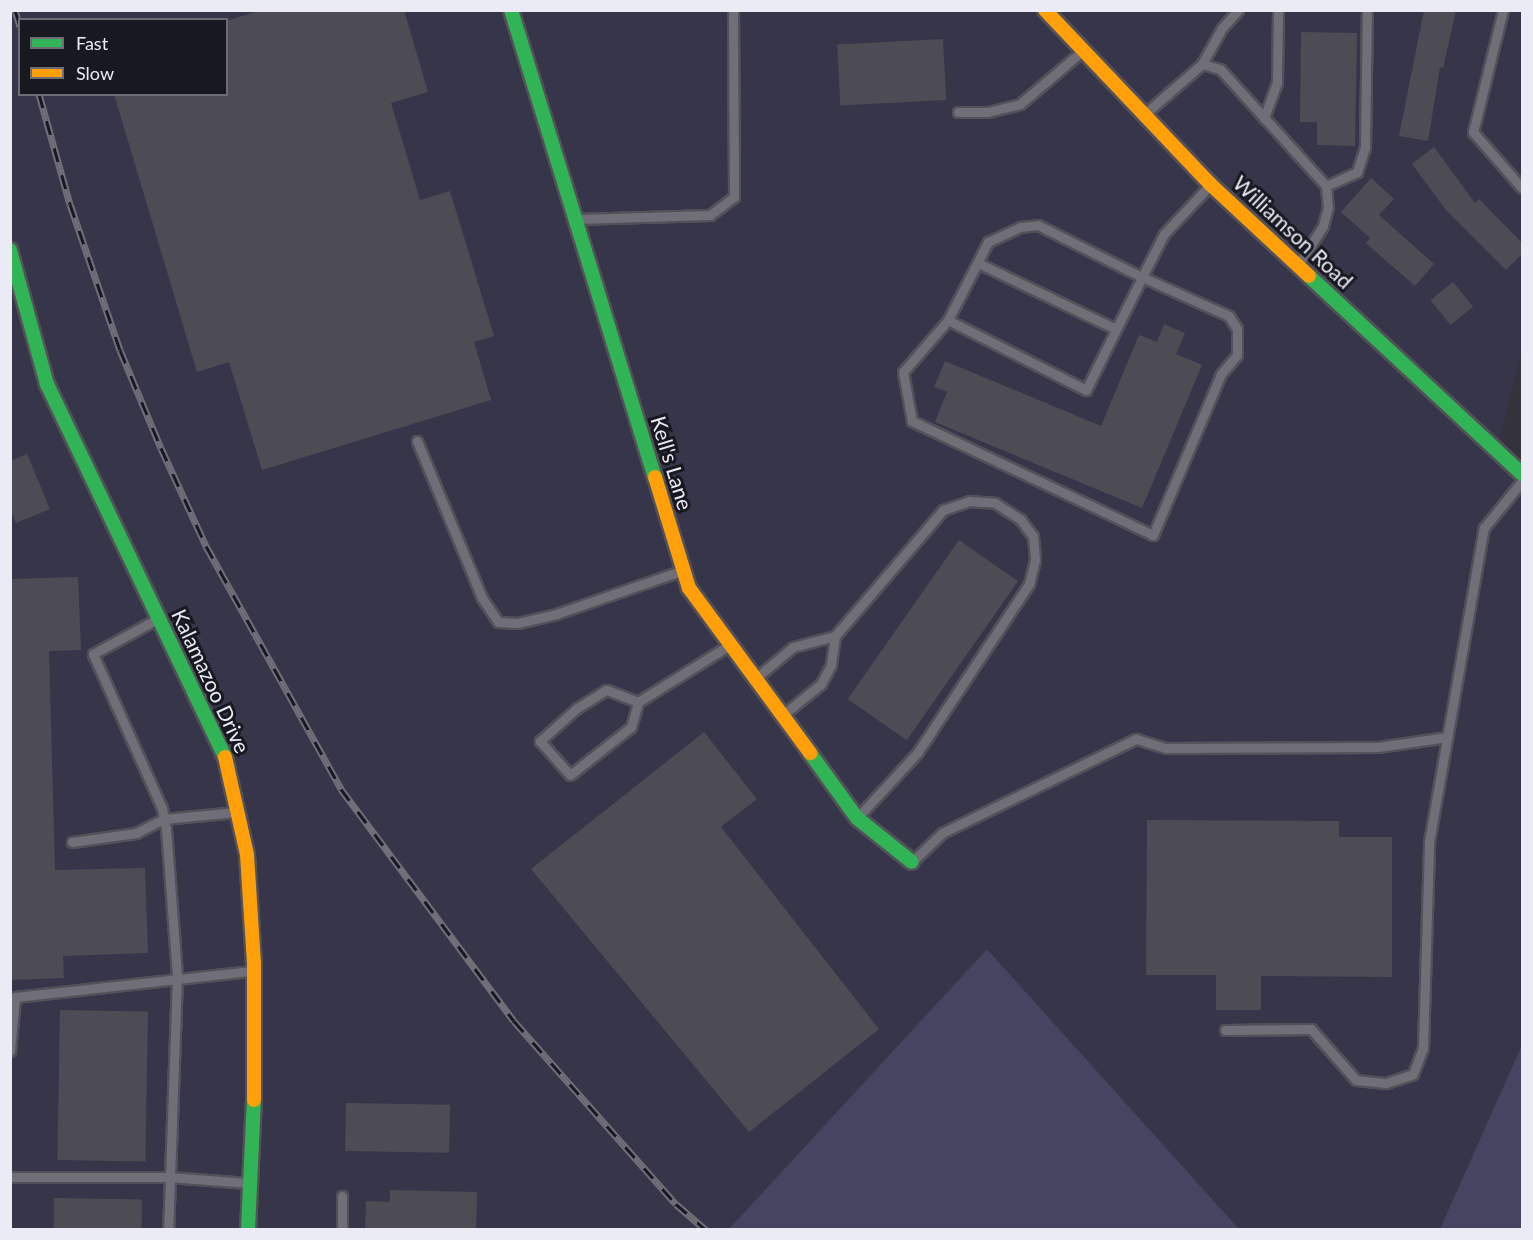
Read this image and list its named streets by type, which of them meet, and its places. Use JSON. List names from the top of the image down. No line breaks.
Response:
{"streets":{"street":["Williamson Road","Kell's Lane","Kalamazoo Drive"]},"legend":["Fast","Slow"]}
